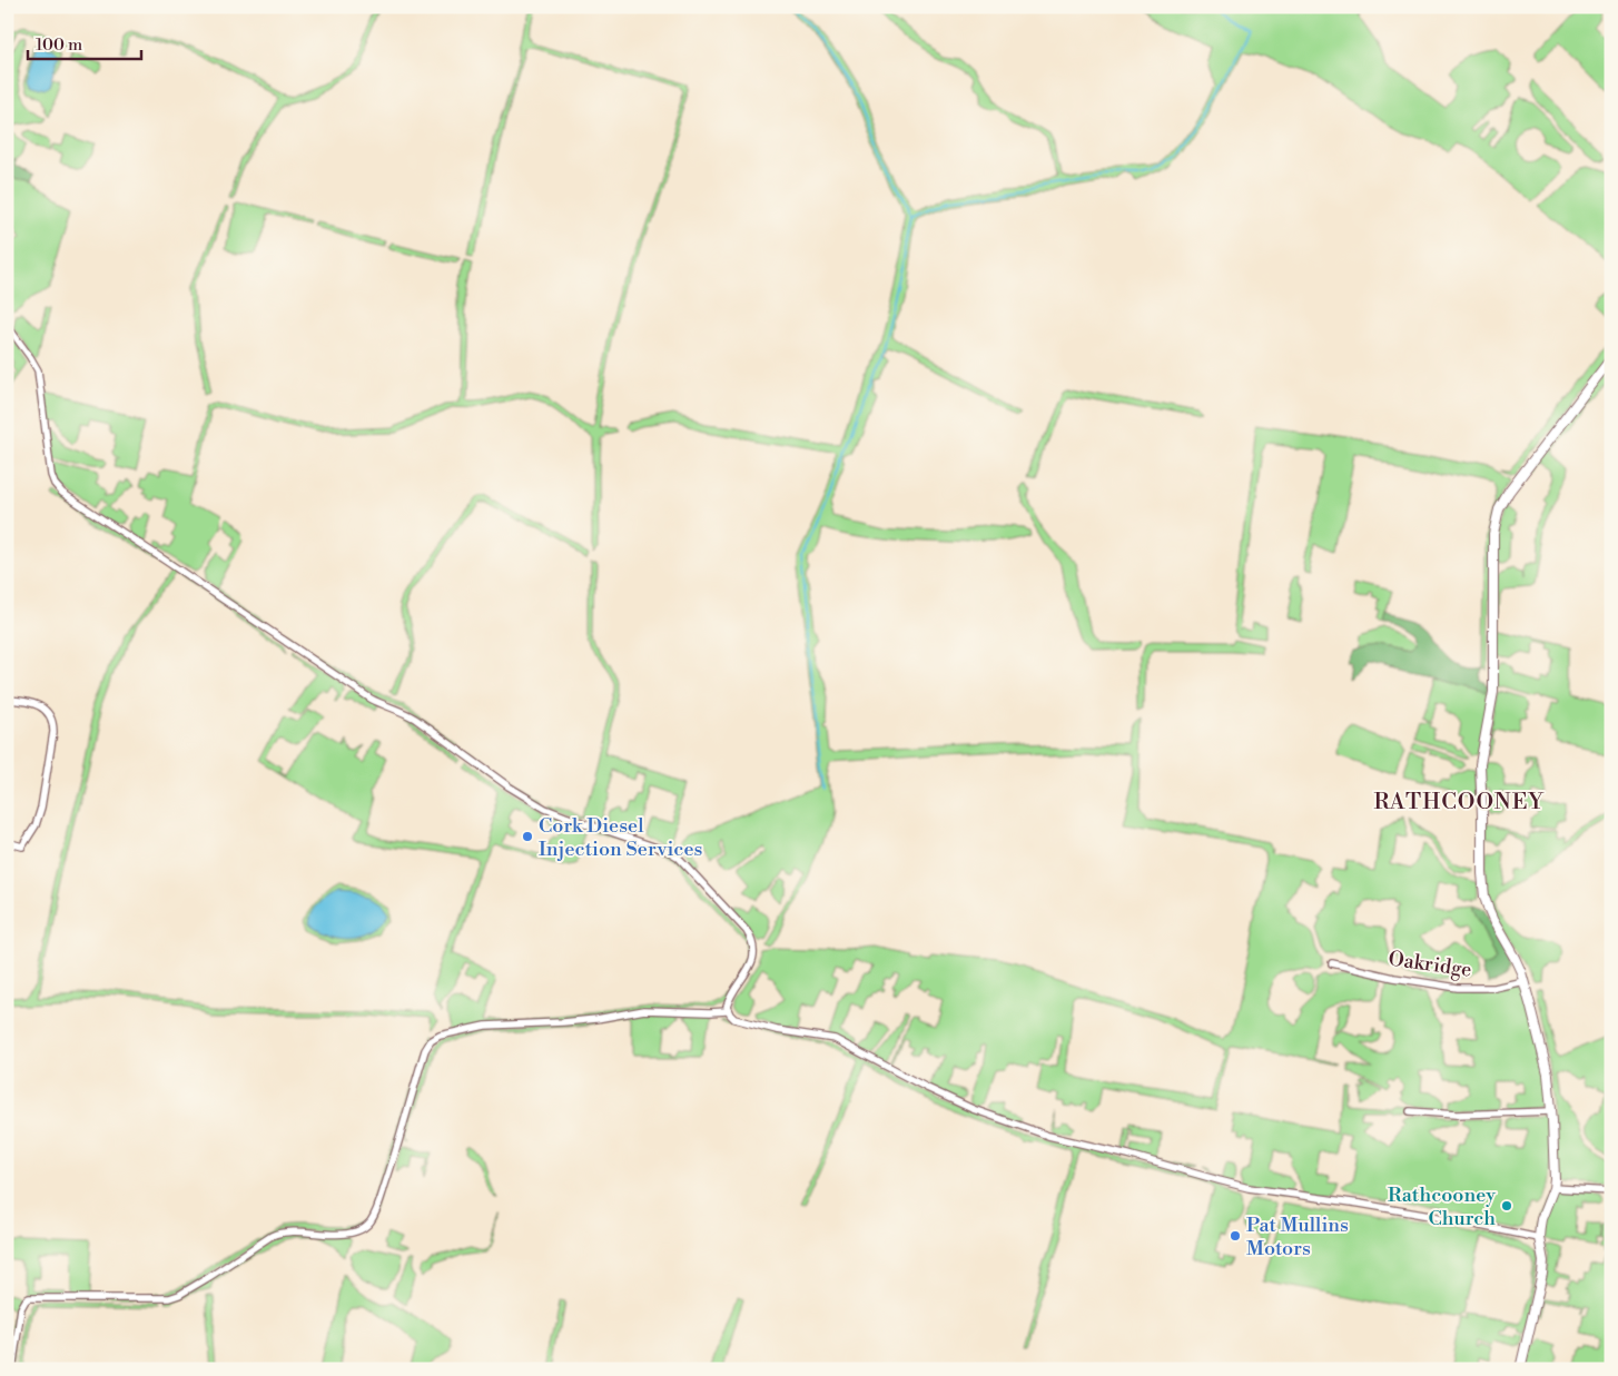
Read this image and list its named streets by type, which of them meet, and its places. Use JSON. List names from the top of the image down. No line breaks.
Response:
{"streets":{"street":["Oakridge"]},"districts":["RATHCOONEY"],"places":["Cork Diesel Injection Services","Rathcooney Church","Pat Mullins Motors"],"scale_bar":"100 m"}
